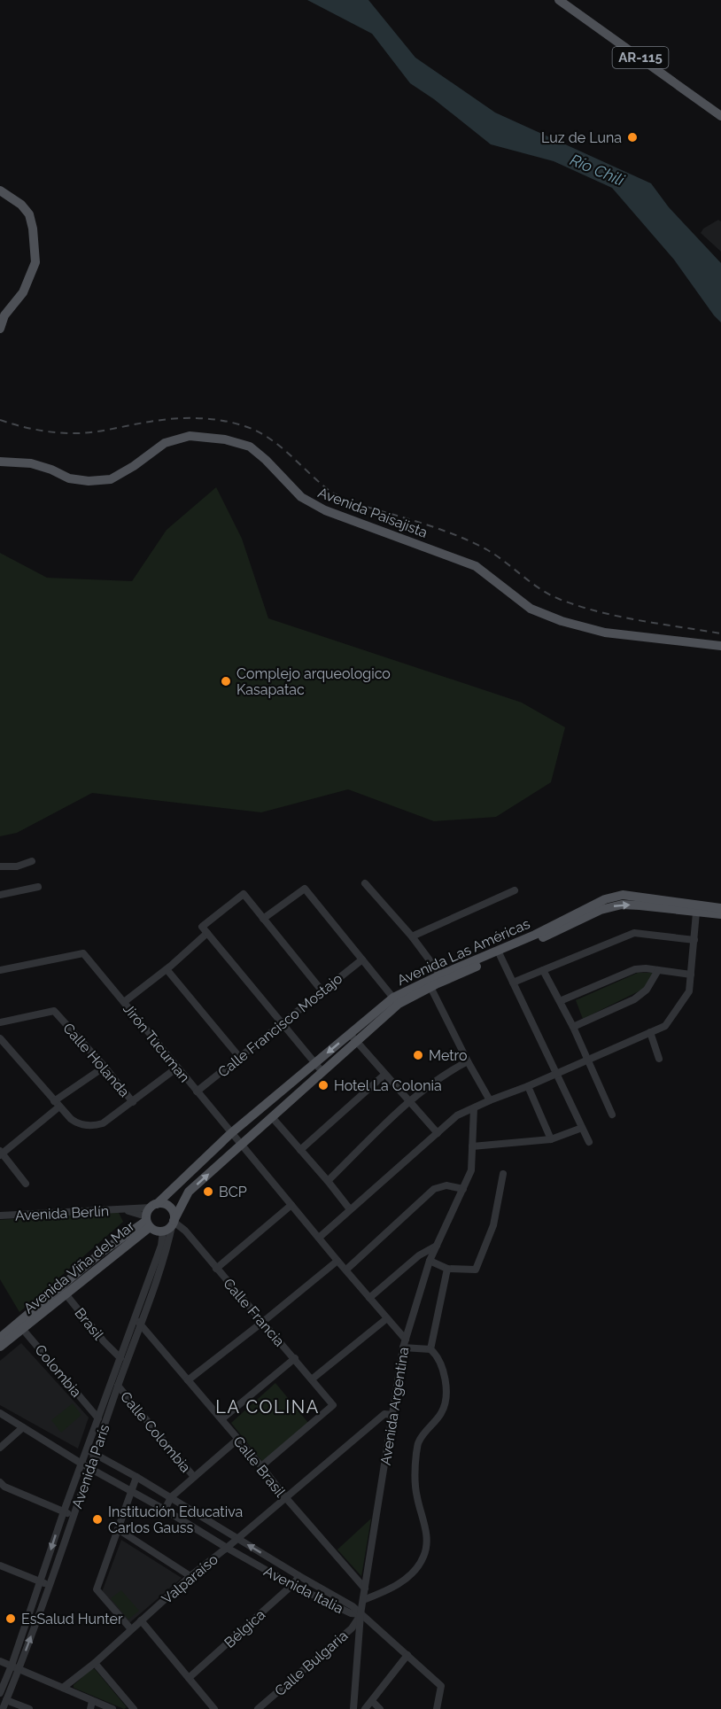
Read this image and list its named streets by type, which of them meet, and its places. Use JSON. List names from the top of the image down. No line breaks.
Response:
{"streets":{"main road":["AR-115","Avenida Paisajista","Avenida Las Américas","Avenida Viña del Mar"],"street":["Calle Francisco Mostajo","Jirón Tucuman","Calle Holanda","Avenida Berlín","Calle Francia","Brasil","Colombia","Avenida Argentina","Calle Colombia","Avenida París","Calle Brasil","Valparaíso","Avenida Italia","Bélgica","Calle Bulgaria"]},"crossings":[["Avenida Las Américas","Jirón Tucuman"],["Avenida Las Américas","Avenida Berlín"],["Avenida Las Américas","Avenida Viña del Mar"],["Avenida Las Américas","Calle Francia"],["Avenida Las Américas","Avenida Argentina"],["Avenida Las Américas","Avenida París"],["Calle Francisco Mostajo","Jirón Tucuman"],["Jirón Tucuman","Avenida Argentina"],["Avenida Berlín","Avenida Viña del Mar"],["Avenida Berlín","Calle Francia"],["Avenida Berlín","Avenida París"],["Avenida Viña del Mar","Calle Francia"],["Avenida Viña del Mar","Brasil"],["Avenida Viña del Mar","Colombia"],["Avenida Viña del Mar","Avenida París"],["Calle Francia","Avenida París"],["Calle Francia","Calle Brasil"],["Brasil","Avenida París"],["Colombia","Avenida París"],["Avenida Argentina","Calle Brasil"],["Avenida Argentina","Valparaíso"],["Avenida Argentina","Avenida Italia"],["Avenida Argentina","Calle Bulgaria"],["Calle Colombia","Avenida París"],["Avenida París","Calle Brasil"],["Avenida París","Avenida Italia"],["Calle Brasil","Valparaíso"],["Valparaíso","Avenida Italia"],["Avenida Italia","Bélgica"],["Avenida Italia","Calle Bulgaria"]],"districts":["LA COLINA"],"water":["Río Chili"],"places":["Luz de Luna","Complejo arqueologico Kasapatac","Metro","Hotel La Colonia","BCP","Institución Educativa Carlos Gauss","EsSalud Hunter"]}
